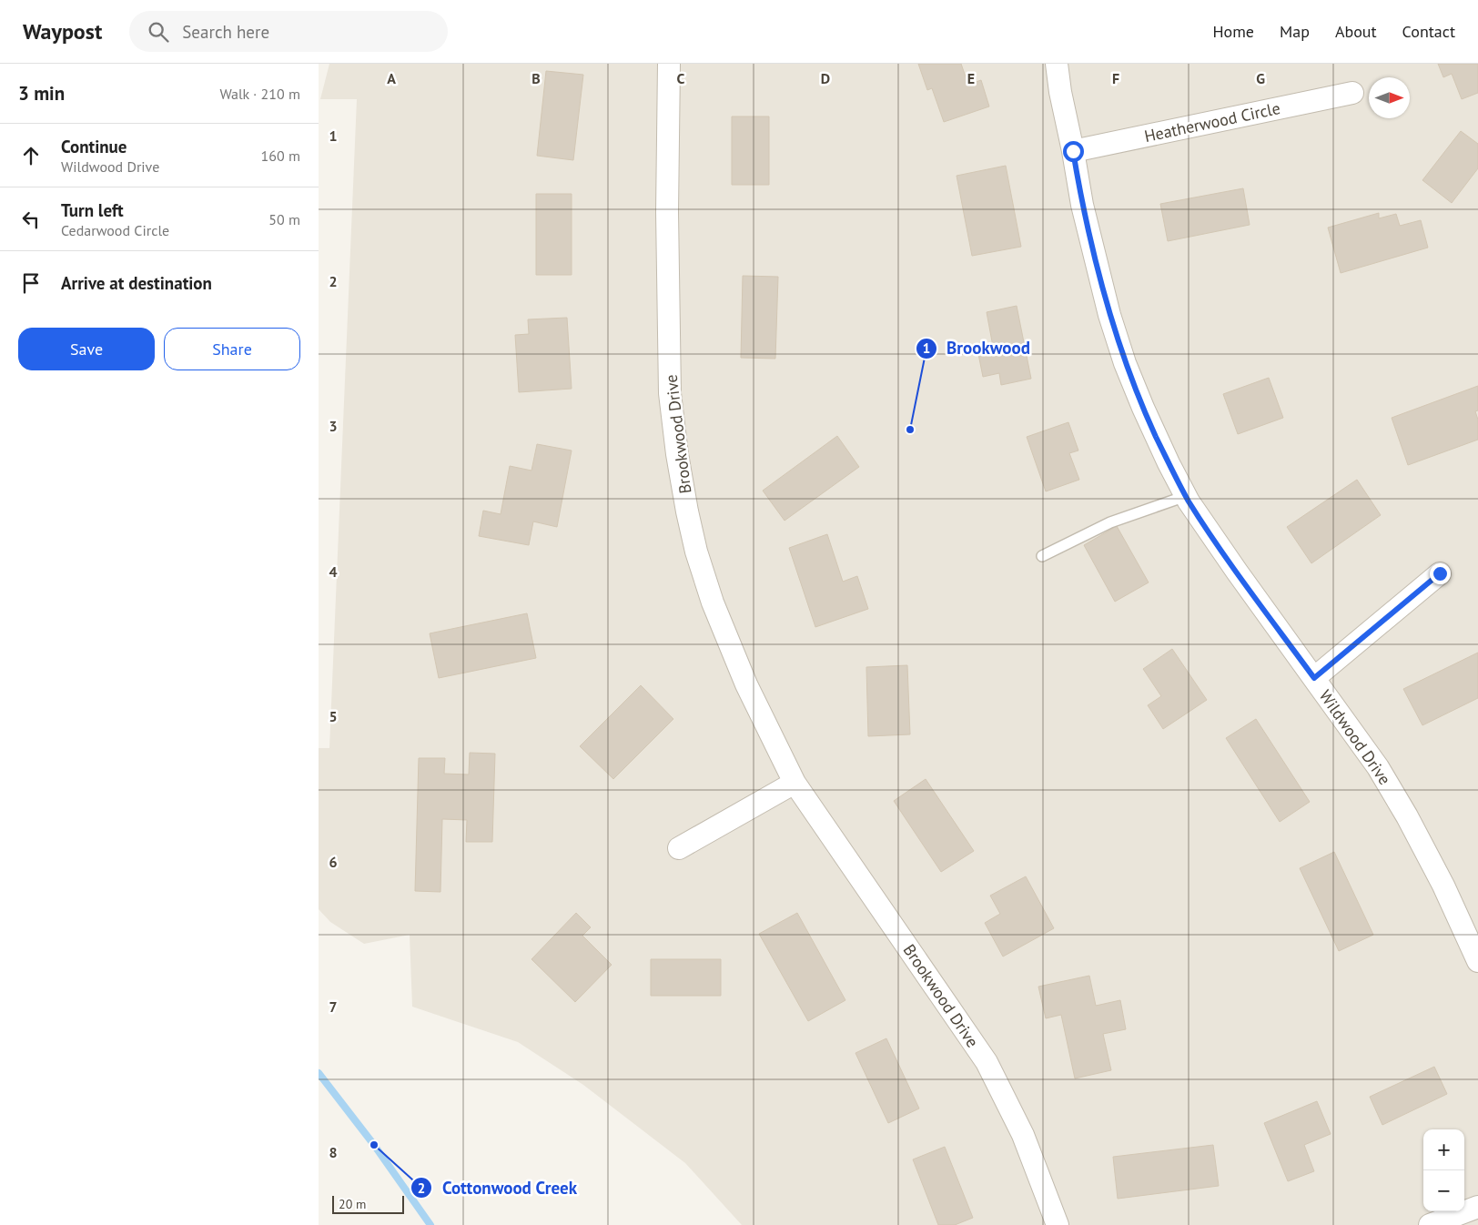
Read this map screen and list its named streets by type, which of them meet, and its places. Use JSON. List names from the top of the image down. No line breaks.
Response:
{"streets":{"street":["Heatherwood Circle","Brookwood Drive","Wildwood Drive"]},"crossings":[["Heatherwood Circle","Wildwood Drive"]],"places":["Brookwood","Cottonwood Creek"],"scale_bar":"20 m","north":"right","page":{"header":"Waypost","search":"Search here","nav":["Home","Map","About","Contact"],"heading":["3 min","Walk · 210 m"],"list":[["Continue","Wildwood Drive","160 m"],["Turn left","Cedarwood Circle","50 m"],"Arrive at destination"],"buttons":["Save","Share"],"map_buttons":["+","−"],"scale":"20 m"},"grid":{"columns":["A","B","C","D","E","F","G"],"rows":["1","2","3","4","5","6","7","8"]}}
